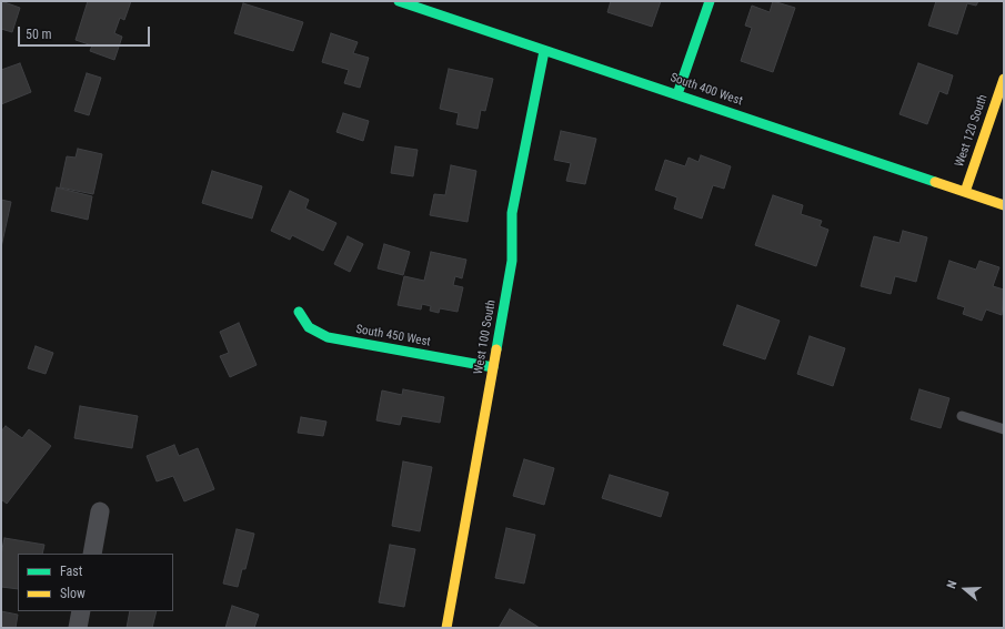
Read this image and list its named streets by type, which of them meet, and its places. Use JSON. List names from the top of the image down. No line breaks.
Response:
{"streets":{"street":["South 400 West","West 120 South","South 450 West","West 100 South"]},"crossings":[["South 400 West","West 120 South"],["South 400 West","West 100 South"],["South 450 West","West 100 South"]],"legend":["Fast","Slow"],"scale_bar":"50 m","north":"left"}
